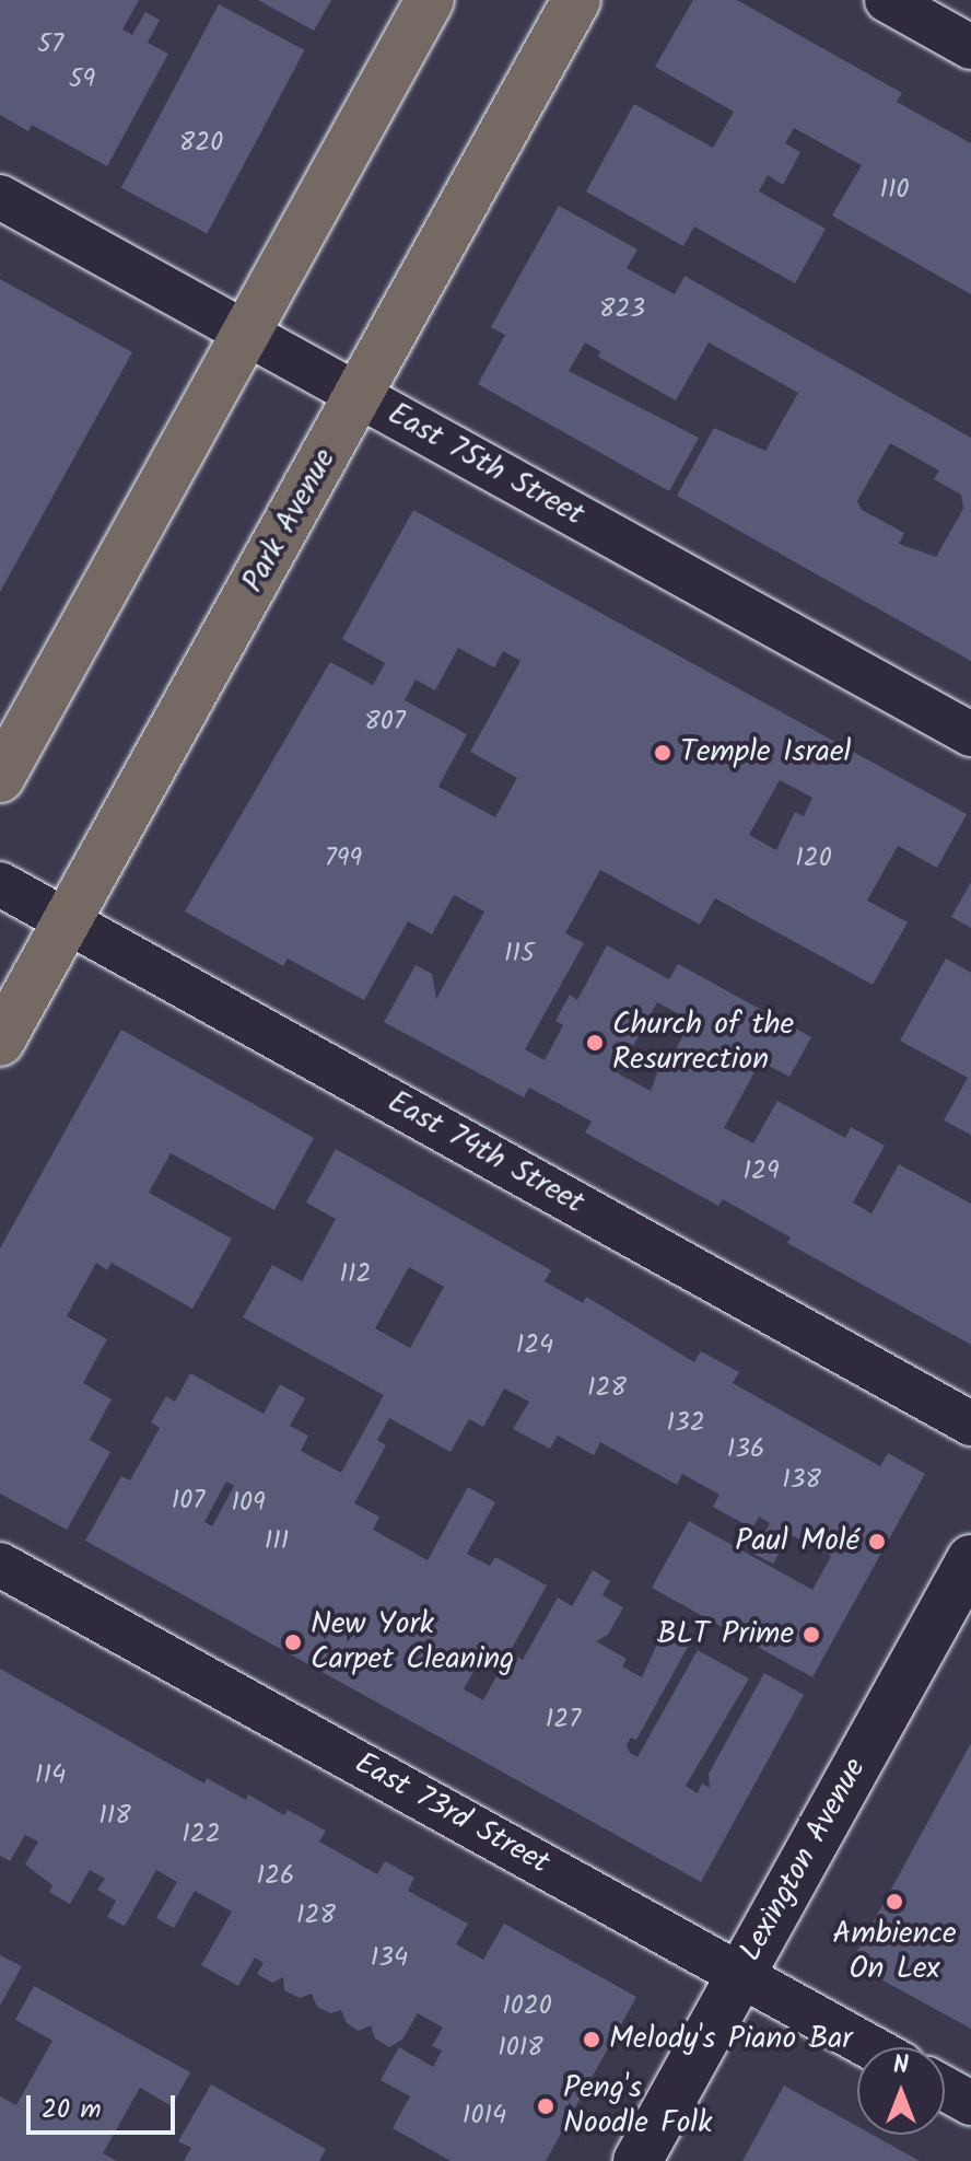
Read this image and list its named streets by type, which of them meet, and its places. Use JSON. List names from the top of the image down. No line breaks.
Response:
{"streets":{"main road":["Park Avenue","Lexington Avenue"],"street":["East 75th Street","East 74th Street","East 73rd Street"]},"crossings":[["East 75th Street","Park Avenue"],["Park Avenue","East 74th Street"],["East 73rd Street","Lexington Avenue"]],"places":["Temple Israel","Church of the Resurrection","Paul Molé","BLT Prime","New York Carpet Cleaning","Ambience On Lex","Melody's Piano Bar","Peng's Noodle Folk"],"house_numbers":["57","59","820","110","823","807","799","120","115","129","112","124","128","132","136","138","107","109","111","127","114","118","122","126","128","134","1020","1018","1014"],"scale_bar":"20 m","north":"top"}
